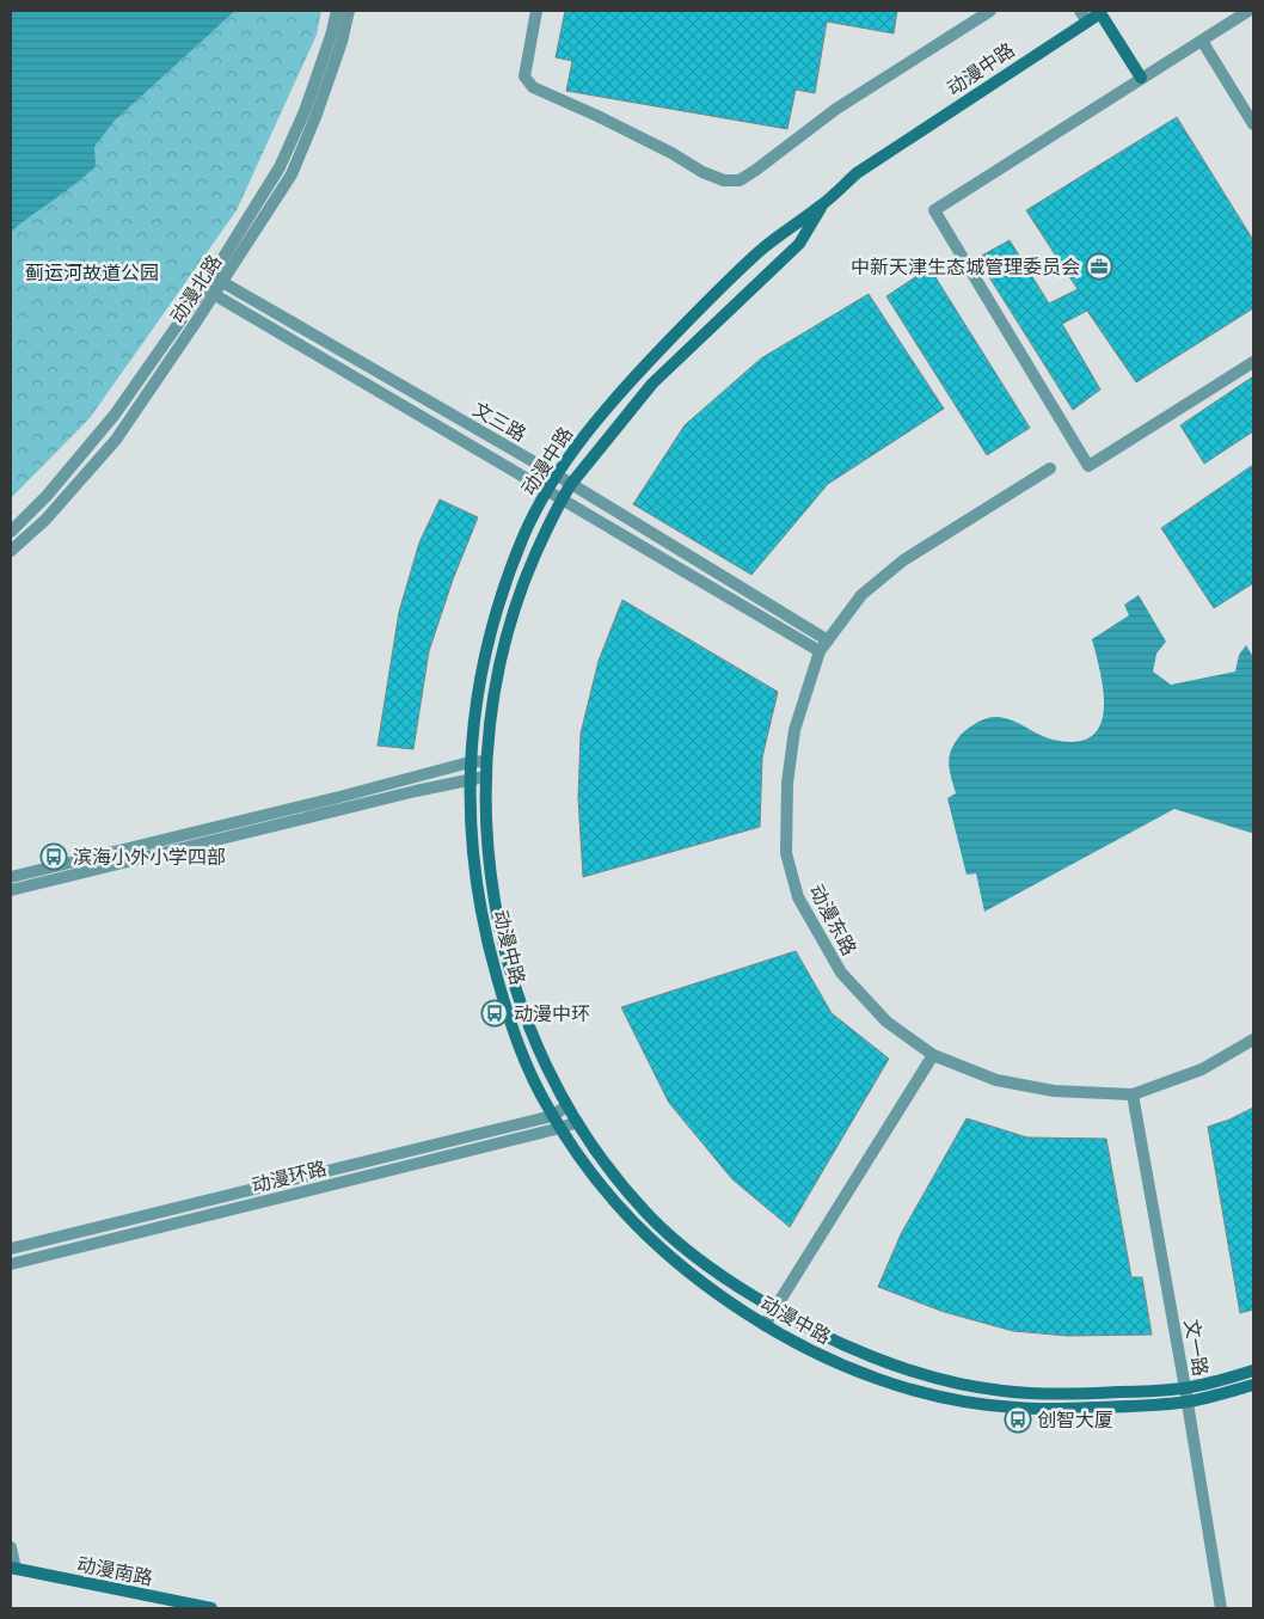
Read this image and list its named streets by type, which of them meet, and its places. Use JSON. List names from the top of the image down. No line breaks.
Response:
{"streets":{"street":["动漫中路","动漫北路","文三路","动漫东路","动漫环路","文一路","动漫南路"]},"crossings":[["动漫中路","文三路"],["动漫中路","动漫环路"],["动漫中路","文一路"],["动漫北路","文三路"],["文三路","动漫东路"],["动漫东路","文一路"]],"parks":["蓟运河故道公园"],"places":{"office":["中新天津生态城管理委员会"],"bus stop":["滨海小外小学四部","动漫中环","创智大厦"]}}
